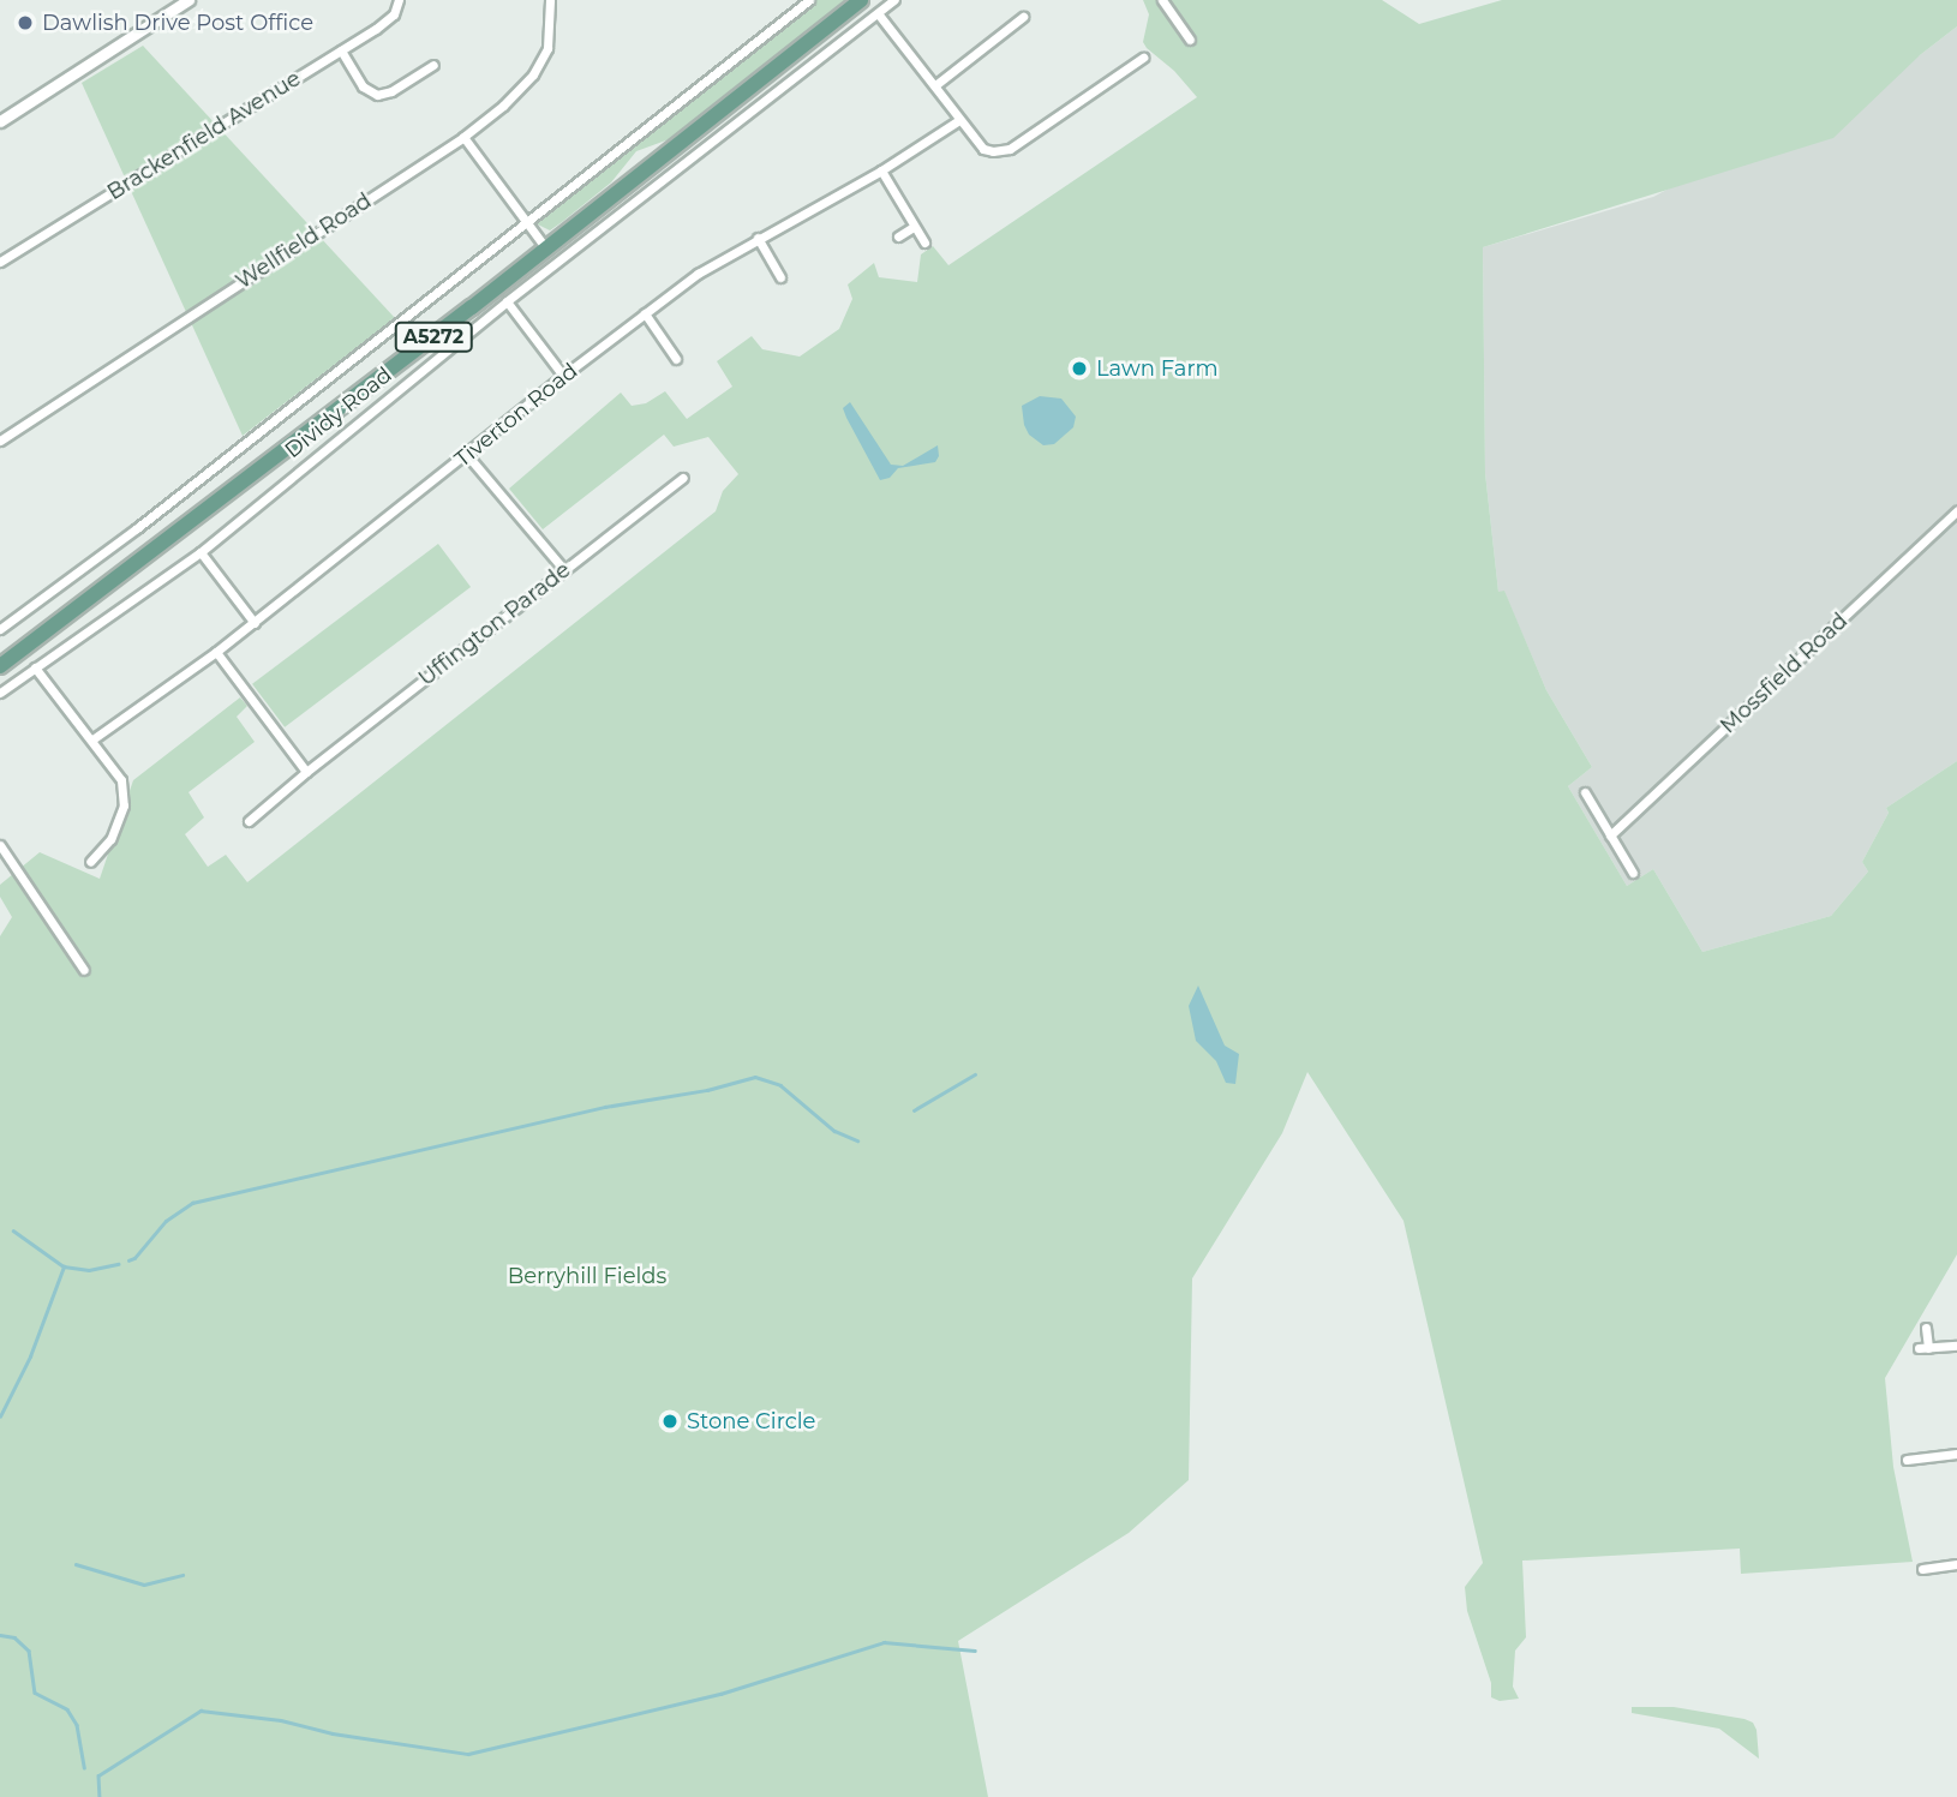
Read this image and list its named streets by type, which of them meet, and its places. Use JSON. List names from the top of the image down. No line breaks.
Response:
{"streets":{"main road":["A5272","Dividy Road"],"street":["Brackenfield Avenue","Wellfield Road","Tiverton Road","Uffington Parade","Mossfield Road"]},"parks":["Berryhill Fields"],"places":["Dawlish Drive Post Office","Lawn Farm","Stone Circle"]}
